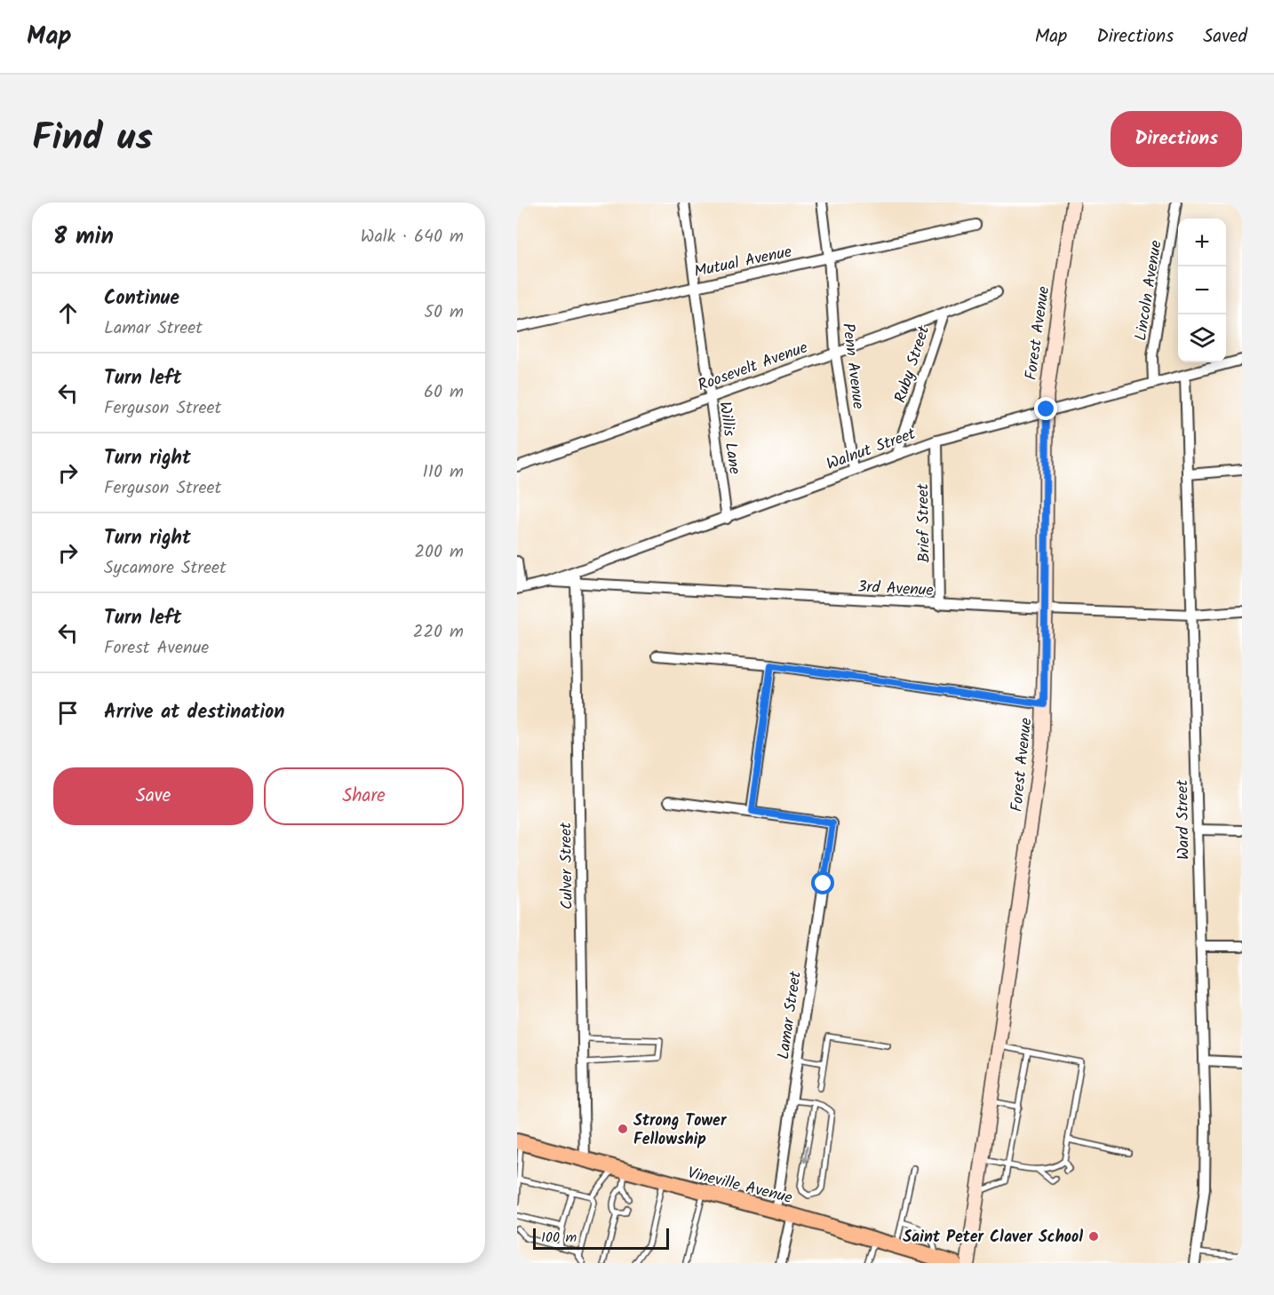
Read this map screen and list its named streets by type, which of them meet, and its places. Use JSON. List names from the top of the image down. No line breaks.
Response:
{"streets":{"main road":["Vineville Avenue"],"street":["Mutual Avenue","Lincoln Avenue","Forest Avenue","Ruby Street","Roosevelt Avenue","Penn Avenue","Willis Lane","Walnut Street","Brief Street","3rd Avenue","Ward Street","Culver Street","Lamar Street"]},"crossings":[["Mutual Avenue","Penn Avenue"],["Mutual Avenue","Willis Lane"],["Lincoln Avenue","Walnut Street"],["Forest Avenue","Walnut Street"],["Forest Avenue","3rd Avenue"],["Ruby Street","Roosevelt Avenue"],["Ruby Street","Walnut Street"],["Roosevelt Avenue","Penn Avenue"],["Roosevelt Avenue","Willis Lane"],["Penn Avenue","Walnut Street"],["Willis Lane","Walnut Street"],["Walnut Street","Brief Street"],["Walnut Street","3rd Avenue"],["Walnut Street","Ward Street"],["Walnut Street","Culver Street"],["Brief Street","3rd Avenue"],["3rd Avenue","Ward Street"],["3rd Avenue","Culver Street"],["Culver Street","Vineville Avenue"],["Lamar Street","Vineville Avenue"]],"places":["Strong Tower Fellowship","Saint Peter Claver School"],"scale_bar":"100 m","page":{"header":"Map","nav":["Map","Directions","Saved"],"title":"Find us","buttons":["Directions",["Save","Share"]],"heading":["8 min","Walk · 640 m"],"map_buttons":["+","−"],"list":[["Continue","Lamar Street","50 m"],["Turn left","Ferguson Street","60 m"],["Turn right","Ferguson Street","110 m"],["Turn right","Sycamore Street","200 m"],["Turn left","Forest Avenue","220 m"],"Arrive at destination"],"scale":"100 m"}}
